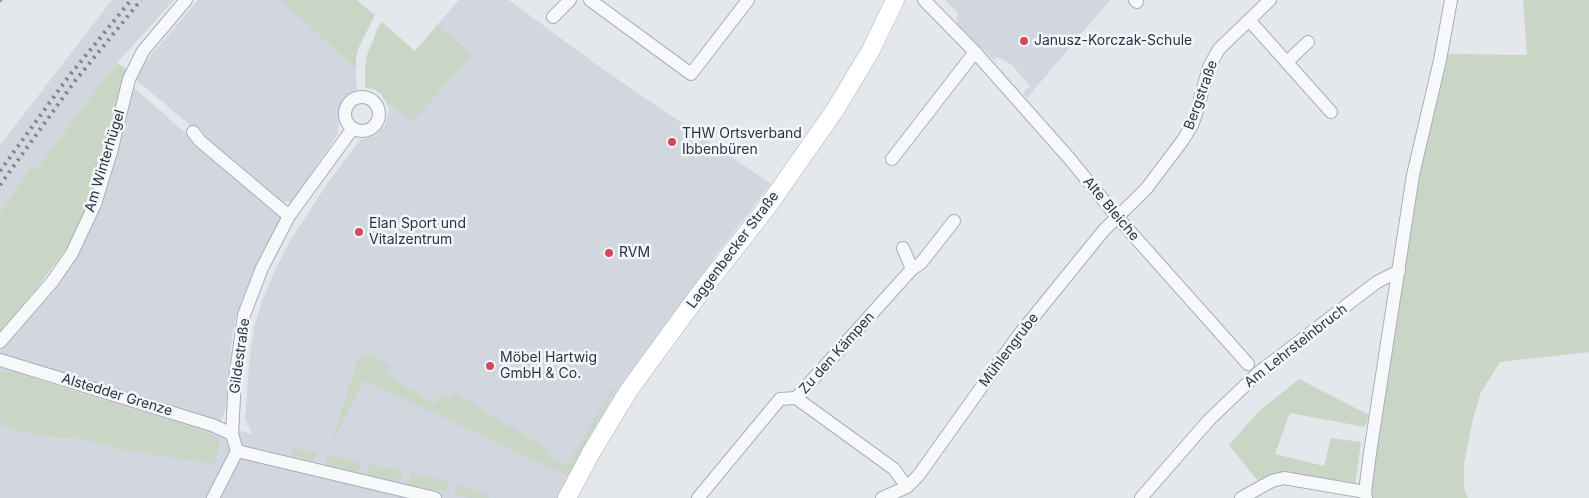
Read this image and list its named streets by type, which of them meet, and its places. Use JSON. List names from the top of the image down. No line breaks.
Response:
{"streets":{"street":["Bergstraße","Am Winterhügel","Alte Bleiche","Laggenbecker Straße","Am Lehrsteinbruch","Mühlengrube","Zu den Kämpen","Gildestraße","Alstedder Grenze"]},"crossings":[["Bergstraße","Alte Bleiche"],["Bergstraße","Mühlengrube"],["Alte Bleiche","Mühlengrube"],["Gildestraße","Alstedder Grenze"]],"places":["Janusz-Korczak-Schule","THW Ortsverband Ibbenbüren","Elan Sport und Vitalzentrum","RVM","Möbel Hartwig GmbH & Co."]}
